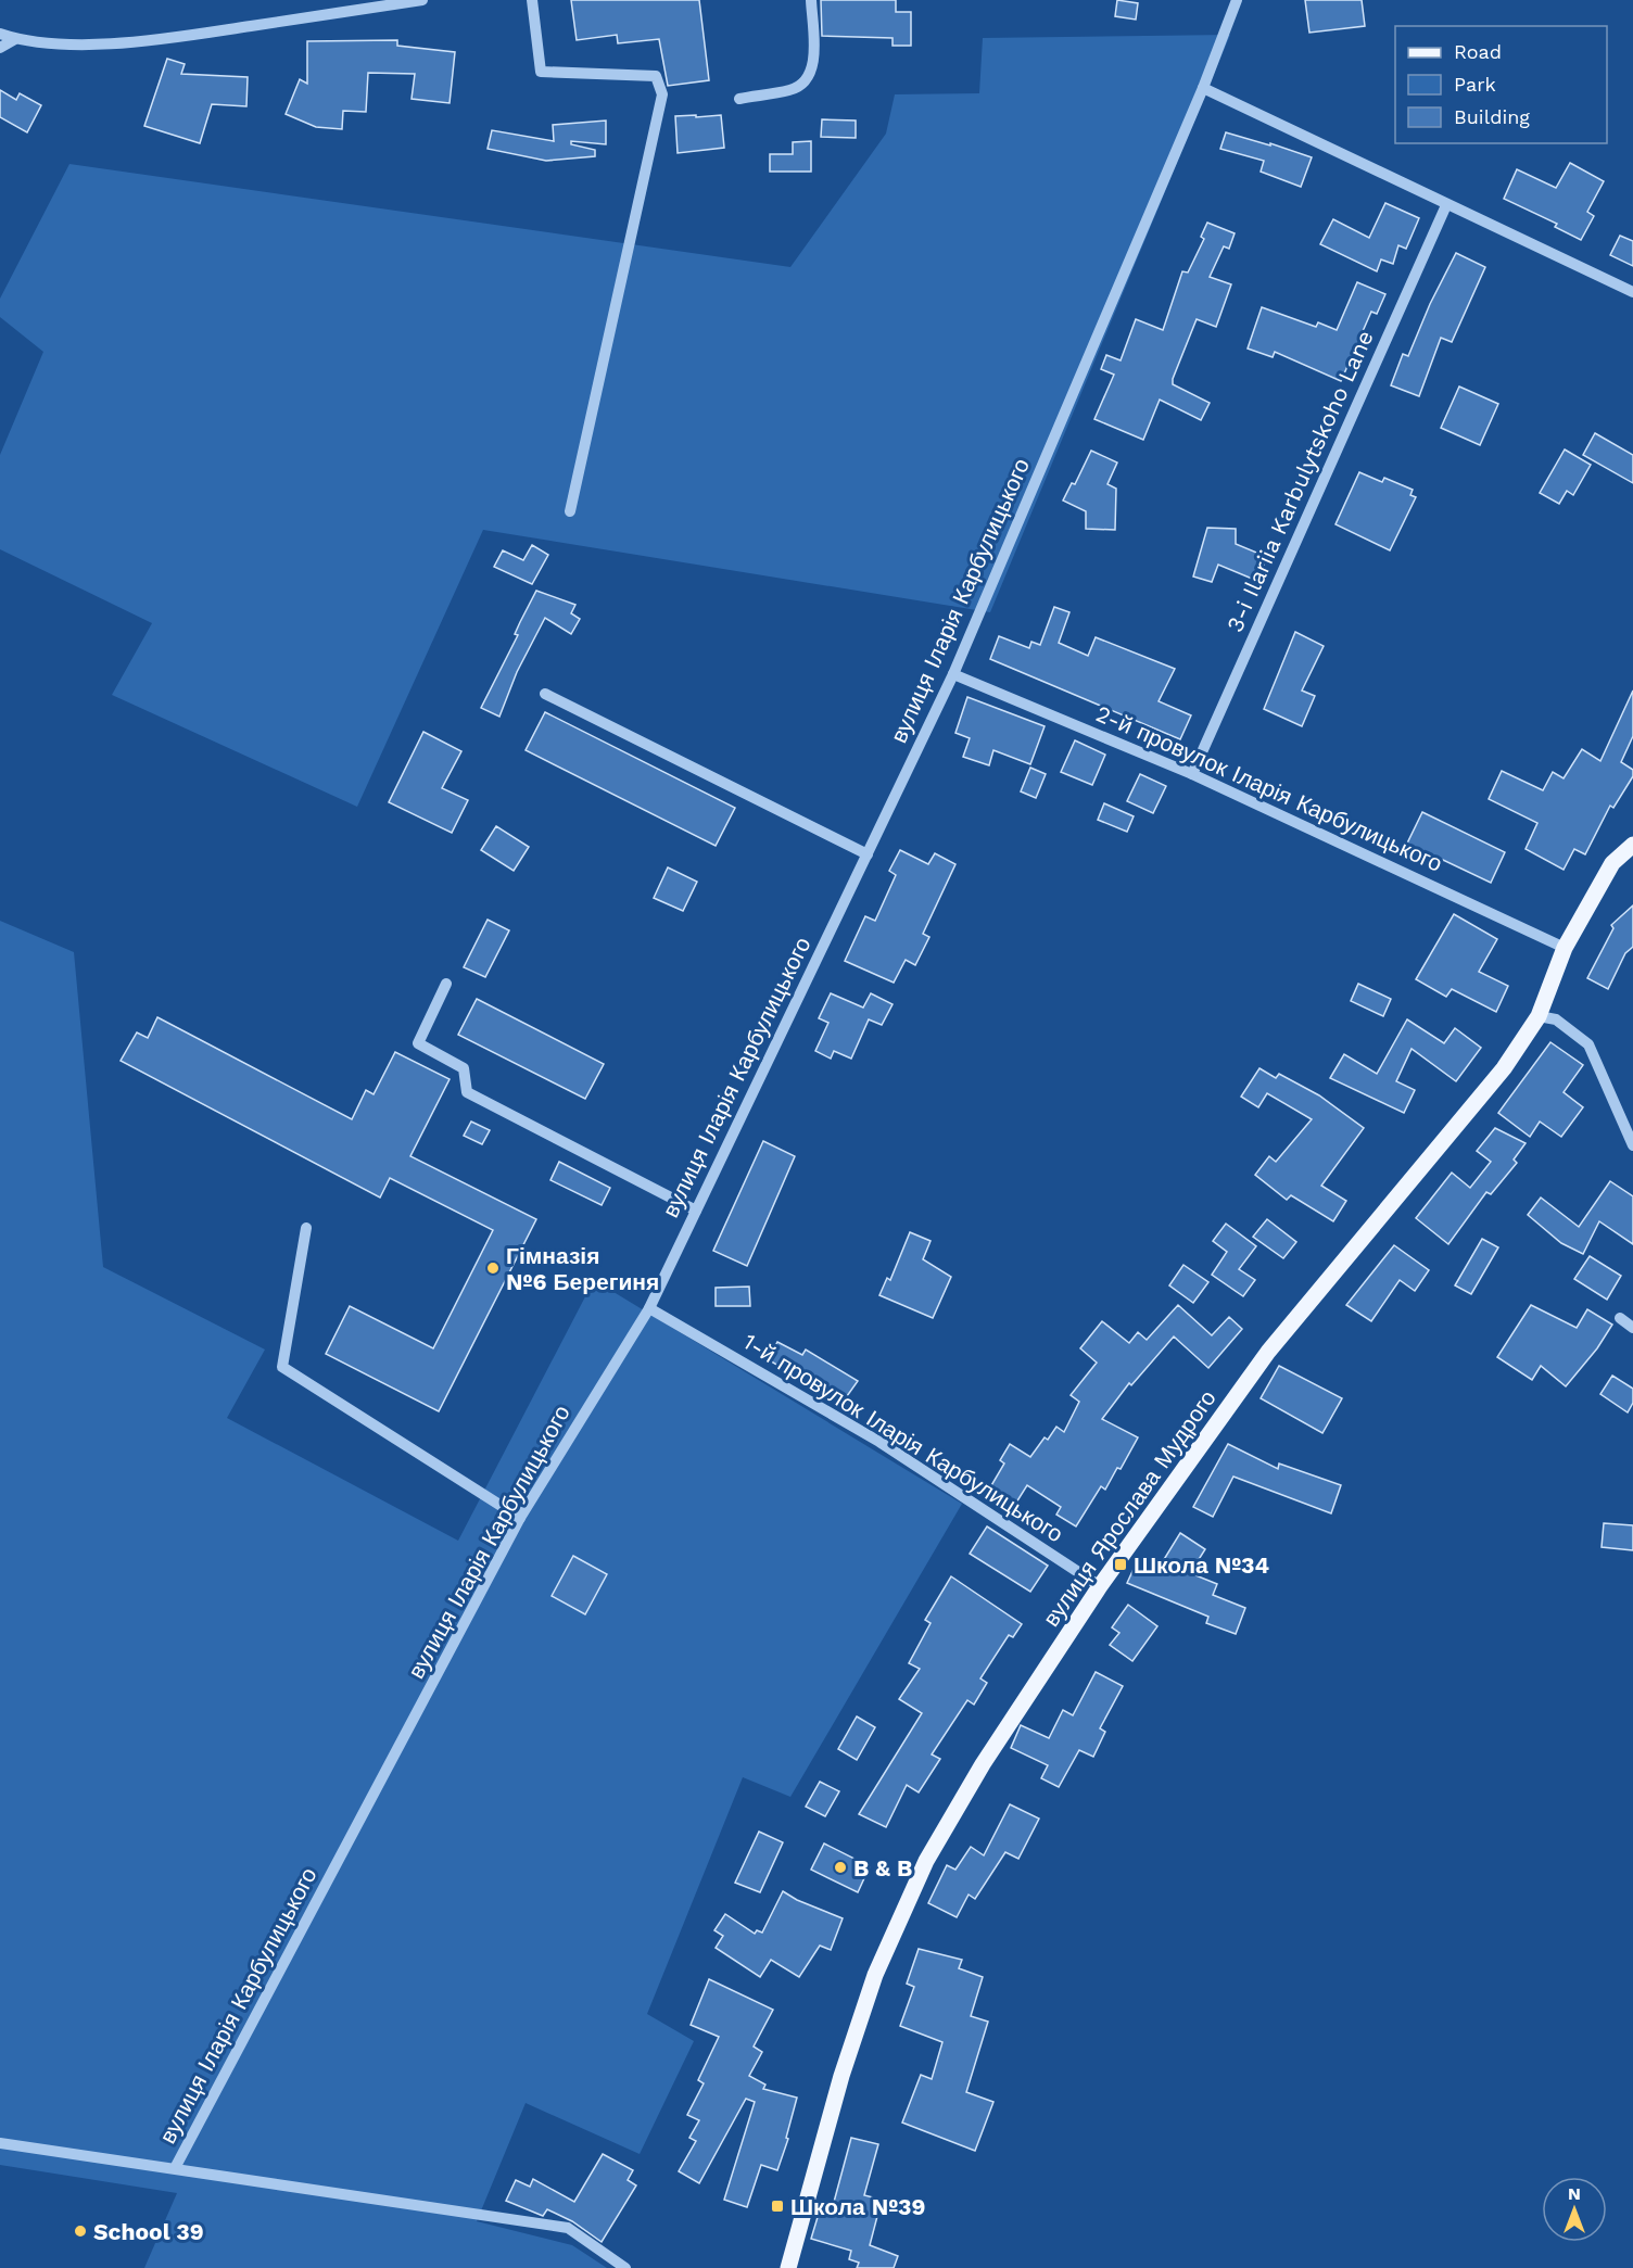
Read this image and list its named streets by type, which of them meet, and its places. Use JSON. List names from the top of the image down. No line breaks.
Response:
{"streets":{"main road":["вулиця Ярослава Мудрого"],"street":["3-i Ilariia Karbulytskoho Lane","вулиця Іларія Карбулицького","2-й провулок Іларія Карбулицького","1-й провулок Іларія Карбулицького"]},"crossings":[["3-i Ilariia Karbulytskoho Lane","2-й провулок Іларія Карбулицького"],["вулиця Іларія Карбулицького","2-й провулок Іларія Карбулицького"],["вулиця Іларія Карбулицького","1-й провулок Іларія Карбулицького"],["2-й провулок Іларія Карбулицького","вулиця Ярослава Мудрого"],["1-й провулок Іларія Карбулицького","вулиця Ярослава Мудрого"]],"places":{"other":["Гімназія №6 Берегиня","B & B","School 39"],"transit":["Школа №34","Школа №39"]},"legend":["Road","Park","Building"],"north":"top"}
